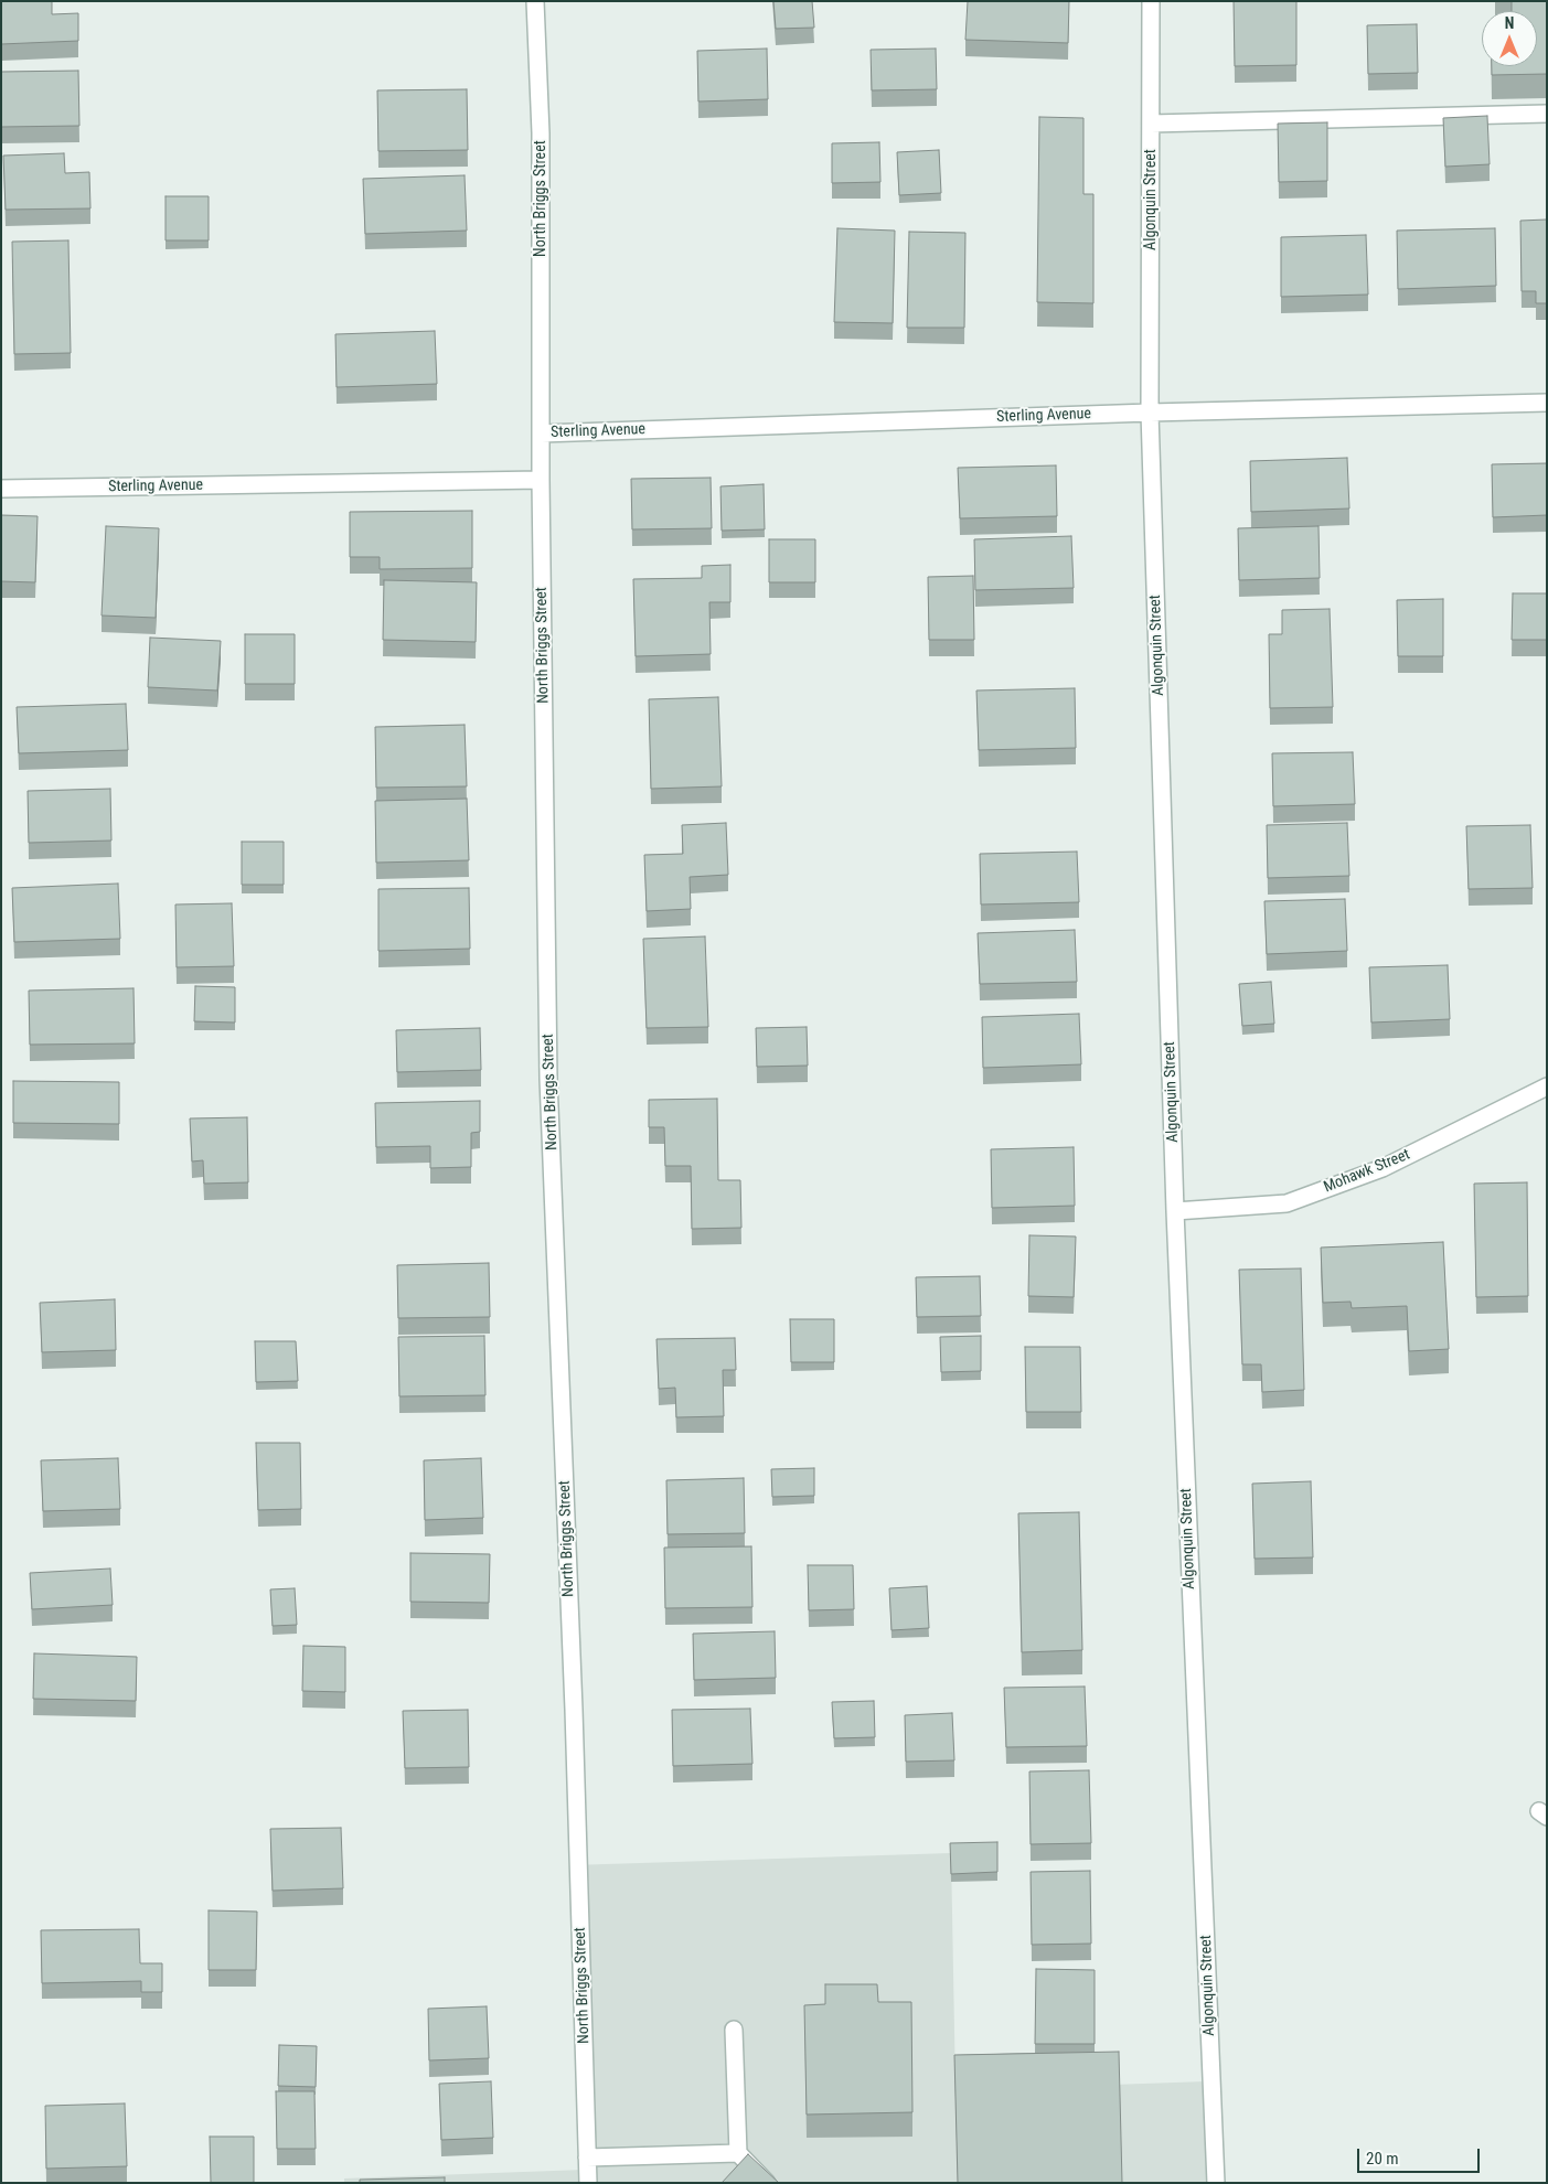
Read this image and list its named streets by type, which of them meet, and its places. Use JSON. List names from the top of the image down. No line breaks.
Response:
{"streets":{"street":["North Briggs Street","Algonquin Street","Sterling Avenue","Mohawk Street"]},"crossings":[["North Briggs Street","Sterling Avenue"],["Algonquin Street","Sterling Avenue"],["Algonquin Street","Mohawk Street"]],"scale_bar":"20 m","north":"top"}
